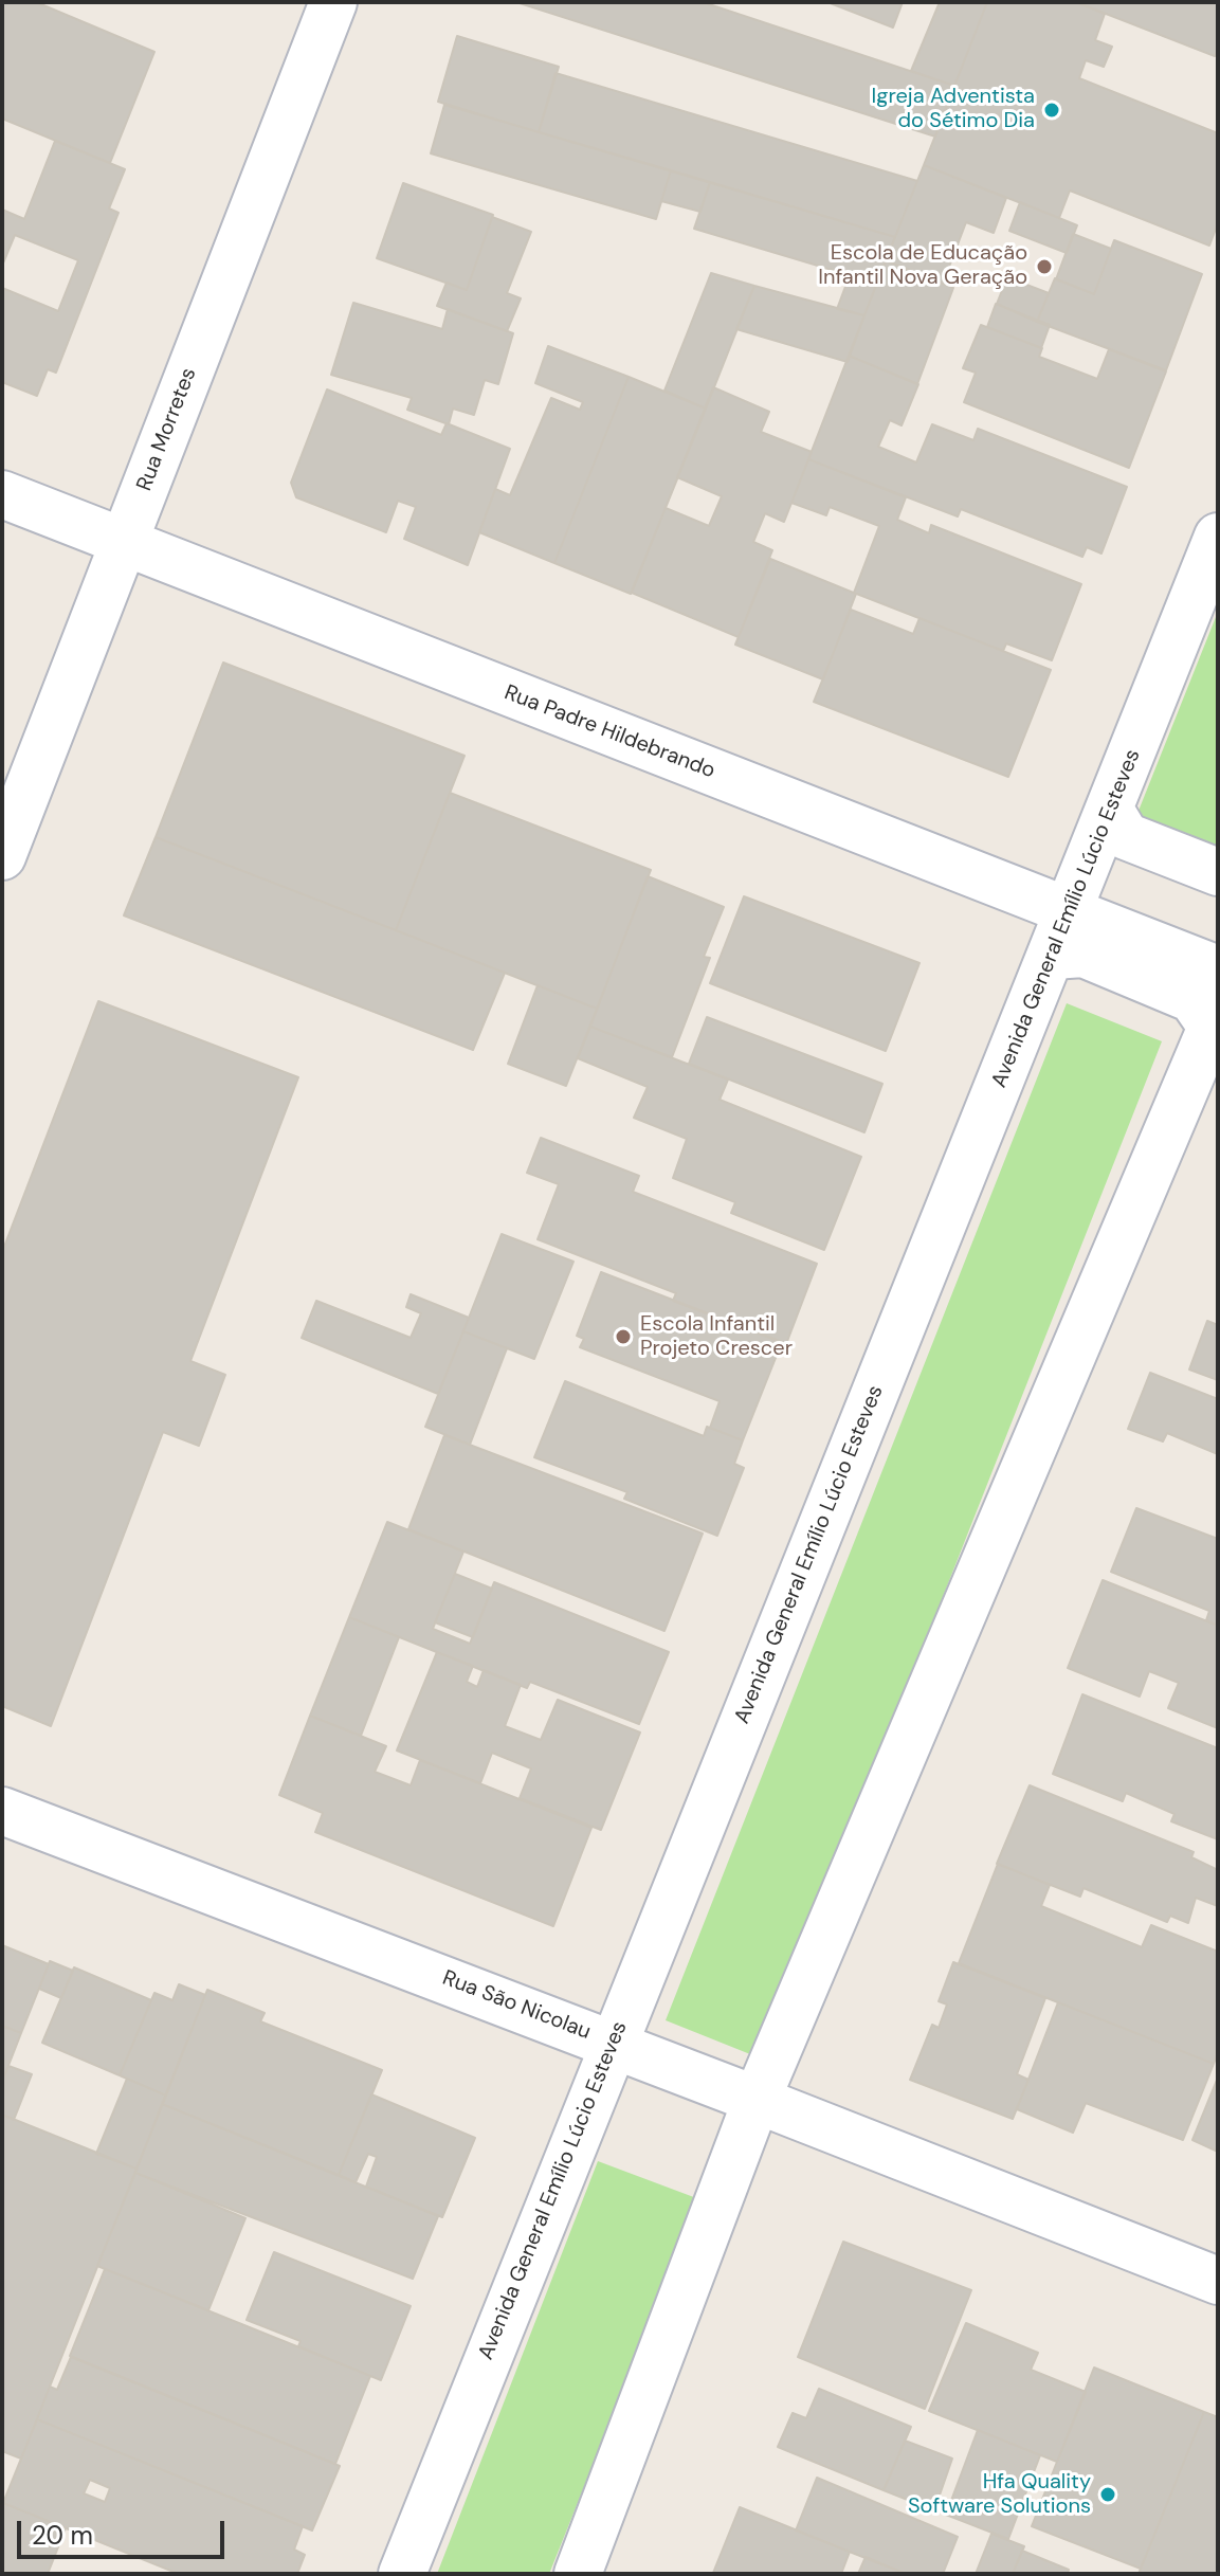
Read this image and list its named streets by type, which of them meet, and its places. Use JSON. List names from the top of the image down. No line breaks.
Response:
{"streets":{"main road":["Rua Morretes","Rua Padre Hildebrando","Avenida General Emílio Lúcio Esteves","Rua São Nicolau"]},"crossings":[["Rua Morretes","Rua Padre Hildebrando"],["Rua Padre Hildebrando","Avenida General Emílio Lúcio Esteves"],["Avenida General Emílio Lúcio Esteves","Rua São Nicolau"]],"places":["Igreja Adventista do Sétimo Dia","Escola de Educação Infantil Nova Geração","Escola Infantil Projeto Crescer","Hfa Quality Software Solutions"],"scale_bar":"20 m"}
